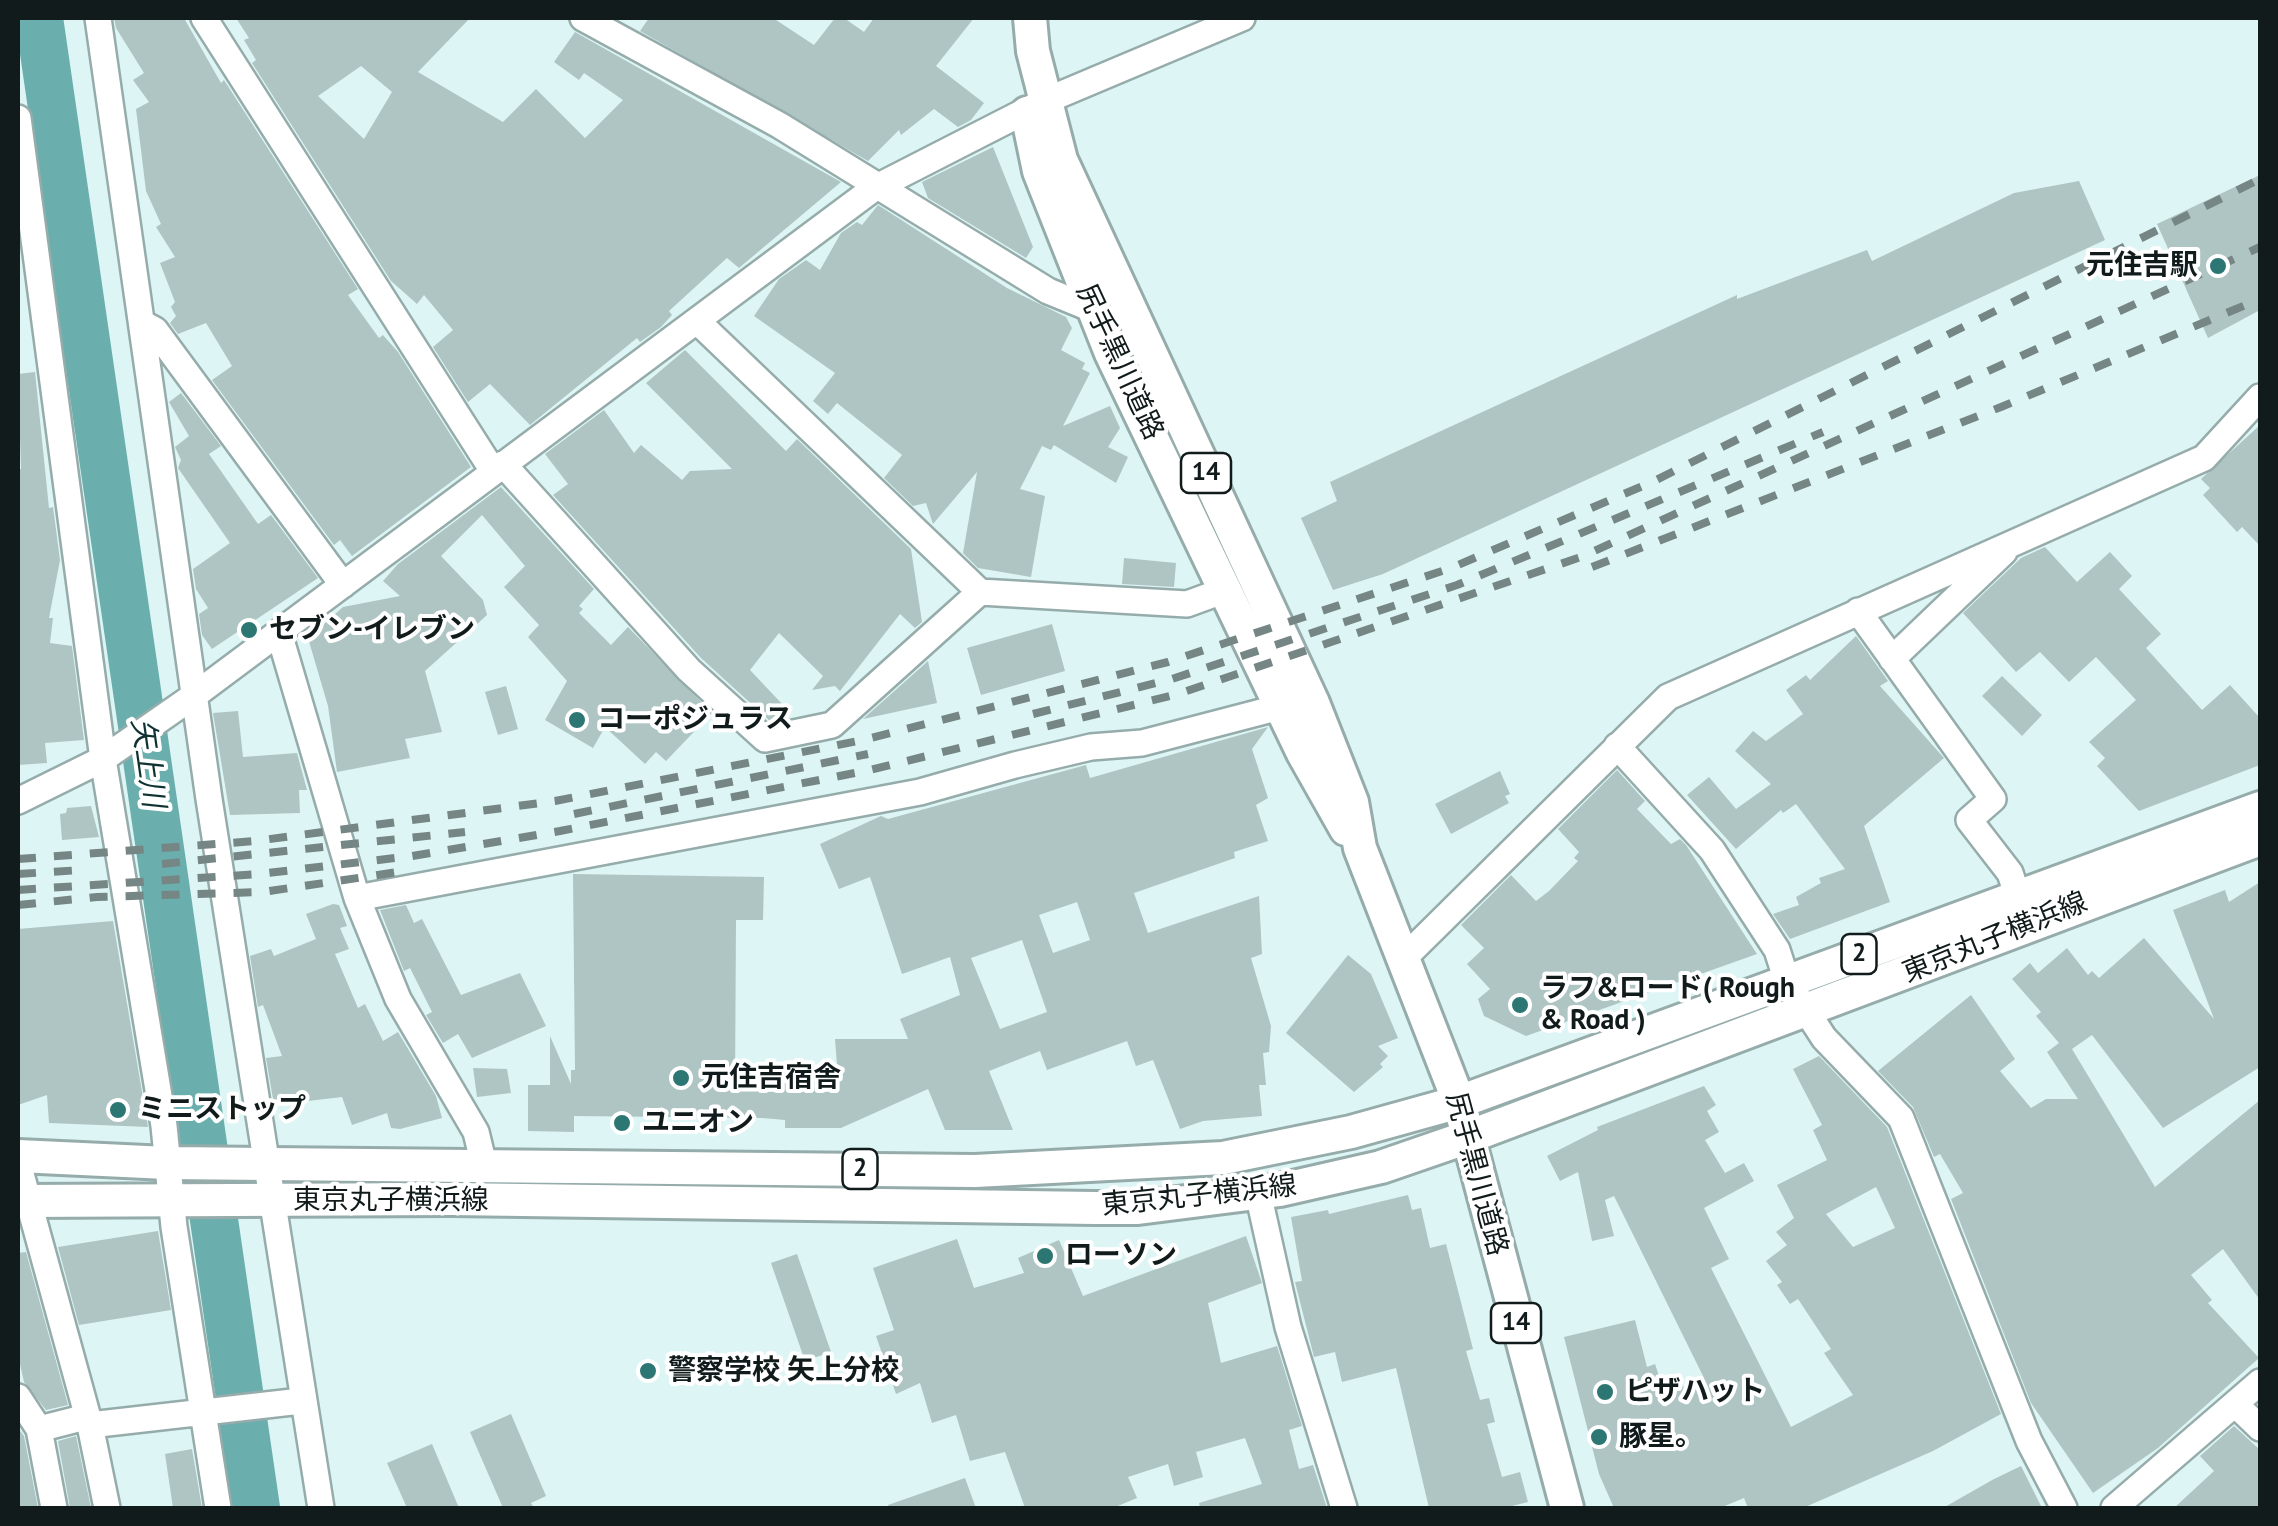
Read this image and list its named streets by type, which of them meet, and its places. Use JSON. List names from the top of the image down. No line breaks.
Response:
{"streets":{"main road":["尻手黒川道路","14","東京丸子横浜線","2"]},"crossings":[["尻手黒川道路","東京丸子横浜線"]],"water":["矢上川"],"places":["元住吉駅","セブン-イレブン","コーポジュラス","ラフ&ロード( Rough & Road )","元住吉宿舎","ミニストップ","ユニオン","ローソン","警察学校 矢上分校","ピザハット","豚星。"]}
